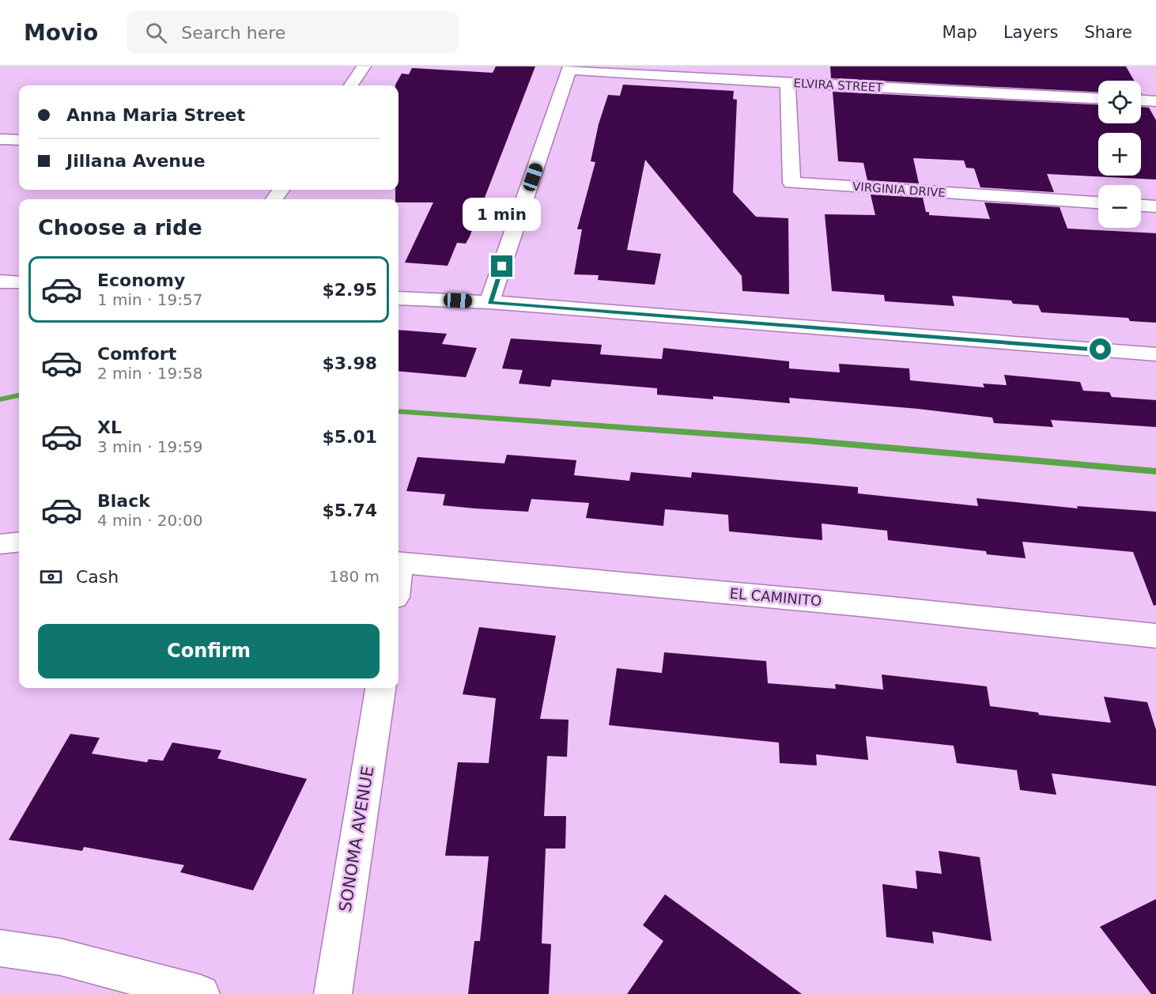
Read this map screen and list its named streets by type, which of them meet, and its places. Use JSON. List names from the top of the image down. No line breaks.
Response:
{"streets":{"street":["ELVIRA STREET","VIRGINIA DRIVE","EL CAMINITO","SONOMA AVENUE"]},"crossings":[["ELVIRA STREET","VIRGINIA DRIVE"]],"page":{"header":"Movio","search":"Search here","nav":["Map","Layers","Share"],"map_buttons":["+","−"],"banner":["Anna Maria Street","Jillana Avenue"],"bubble":"1 min","heading":"Choose a ride","list":[{"name":"Economy","note":"1 min · 19:57","value":"$2.95"},{"name":"Comfort","note":"2 min · 19:58","value":"$3.98"},{"name":"XL","note":"3 min · 19:59","value":"$5.01"},{"name":"Black","note":"4 min · 20:00","value":"$5.74"}],"pay":["Cash","180 m"],"buttons":"Confirm"}}
